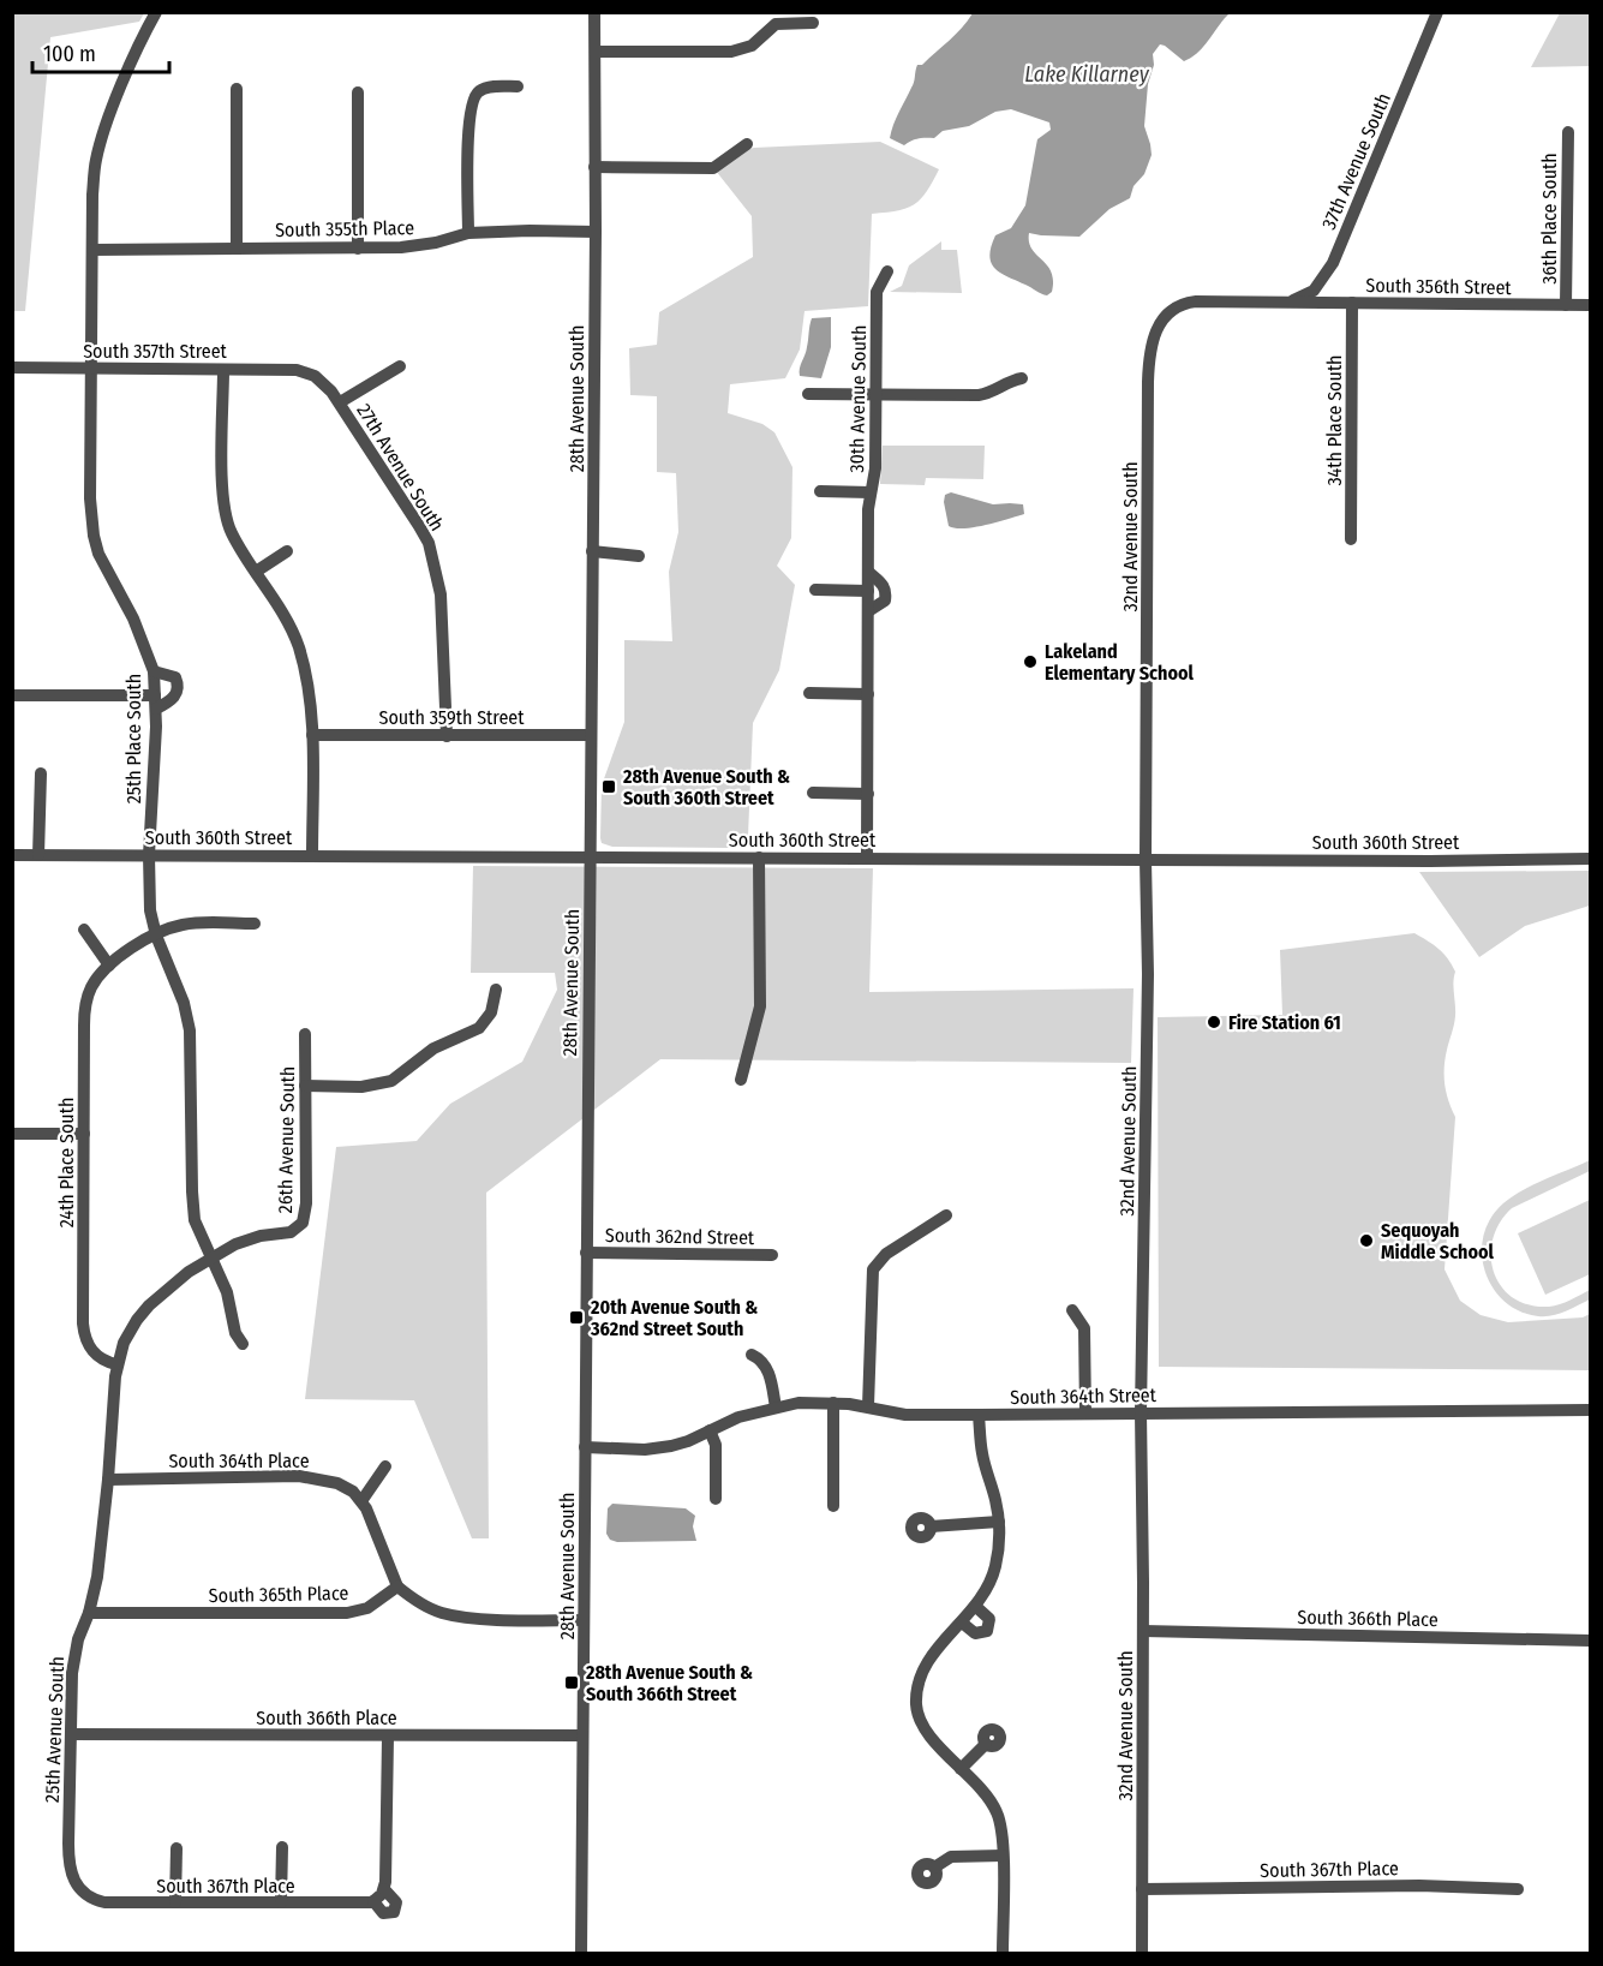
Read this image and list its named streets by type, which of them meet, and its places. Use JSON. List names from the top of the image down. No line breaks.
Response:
{"streets":{"street":["37th Avenue South","36th Place South","South 355th Place","South 356th Street","South 357th Street","28th Avenue South","30th Avenue South","34th Place South","27th Avenue South","32nd Avenue South","South 359th Street","25th Place South","South 360th Street","26th Avenue South","24th Place South","South 362nd Street","South 364th Street","South 364th Place","South 365th Place","South 366th Place","25th Avenue South","South 367th Place"]},"crossings":[["37th Avenue South","South 356th Street"],["36th Place South","South 356th Street"],["South 355th Place","28th Avenue South"],["South 355th Place","25th Place South"],["South 356th Street","34th Place South"],["South 356th Street","32nd Avenue South"],["South 357th Street","27th Avenue South"],["South 357th Street","25th Place South"],["28th Avenue South","South 359th Street"],["28th Avenue South","South 360th Street"],["28th Avenue South","South 362nd Street"],["28th Avenue South","South 364th Street"],["28th Avenue South","South 366th Place"],["30th Avenue South","South 360th Street"],["27th Avenue South","South 359th Street"],["32nd Avenue South","South 360th Street"],["32nd Avenue South","South 364th Street"],["32nd Avenue South","South 366th Place"],["32nd Avenue South","South 367th Place"],["25th Place South","South 360th Street"],["25th Place South","24th Place South"],["25th Place South","25th Avenue South"],["26th Avenue South","25th Avenue South"],["24th Place South","25th Avenue South"],["South 364th Place","25th Avenue South"],["South 365th Place","25th Avenue South"],["South 366th Place","25th Avenue South"],["South 366th Place","South 367th Place"],["25th Avenue South","South 367th Place"]],"water":["Lake Killarney"],"places":{"other":["Lakeland Elementary School","Fire Station 61","Sequoyah Middle School"],"transit":["28th Avenue South & South 360th Street","20th Avenue South & 362nd Street South","28th Avenue South & South 366th Street"]},"scale_bar":"100 m"}
